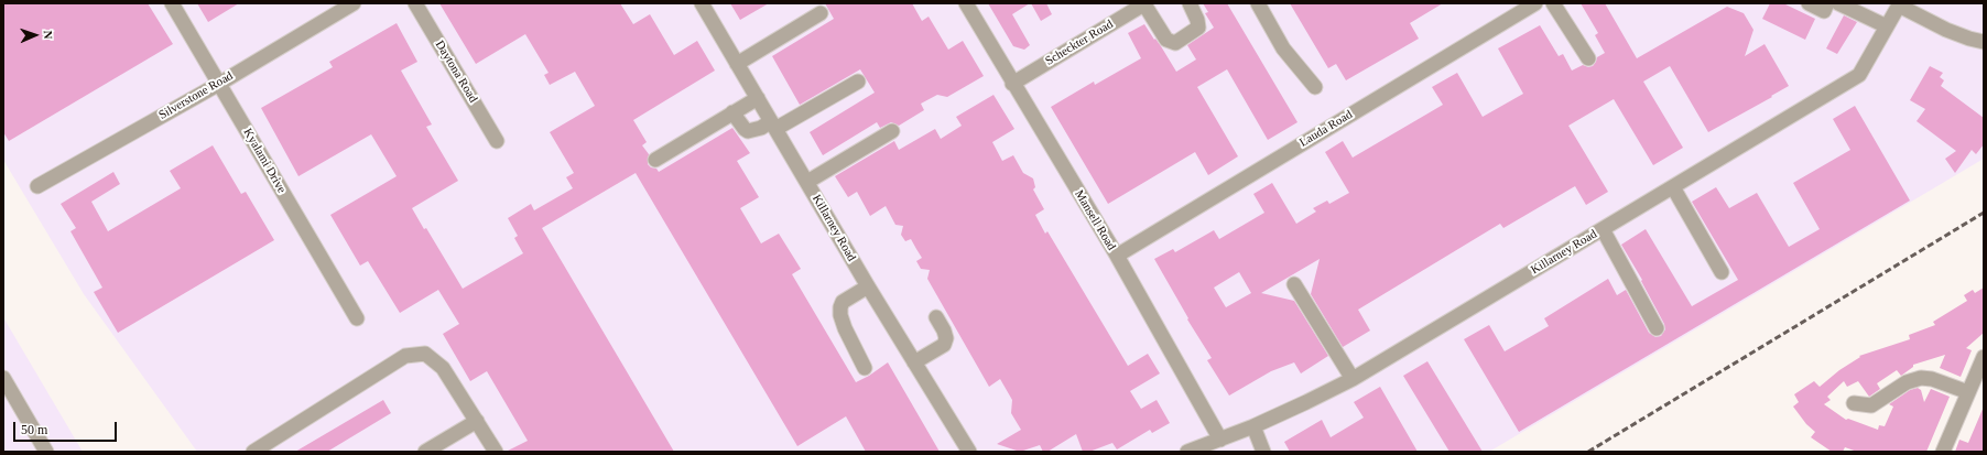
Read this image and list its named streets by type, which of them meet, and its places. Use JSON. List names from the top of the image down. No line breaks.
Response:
{"streets":{"street":["Scheckter Road","Daytona Road","Silverstone Road","Lauda Road","Kyalami Drive","Mansell Road","Killarney Road"]},"crossings":[["Scheckter Road","Mansell Road"],["Silverstone Road","Kyalami Drive"],["Lauda Road","Mansell Road"],["Mansell Road","Killarney Road"]],"scale_bar":"50 m","north":"right"}
